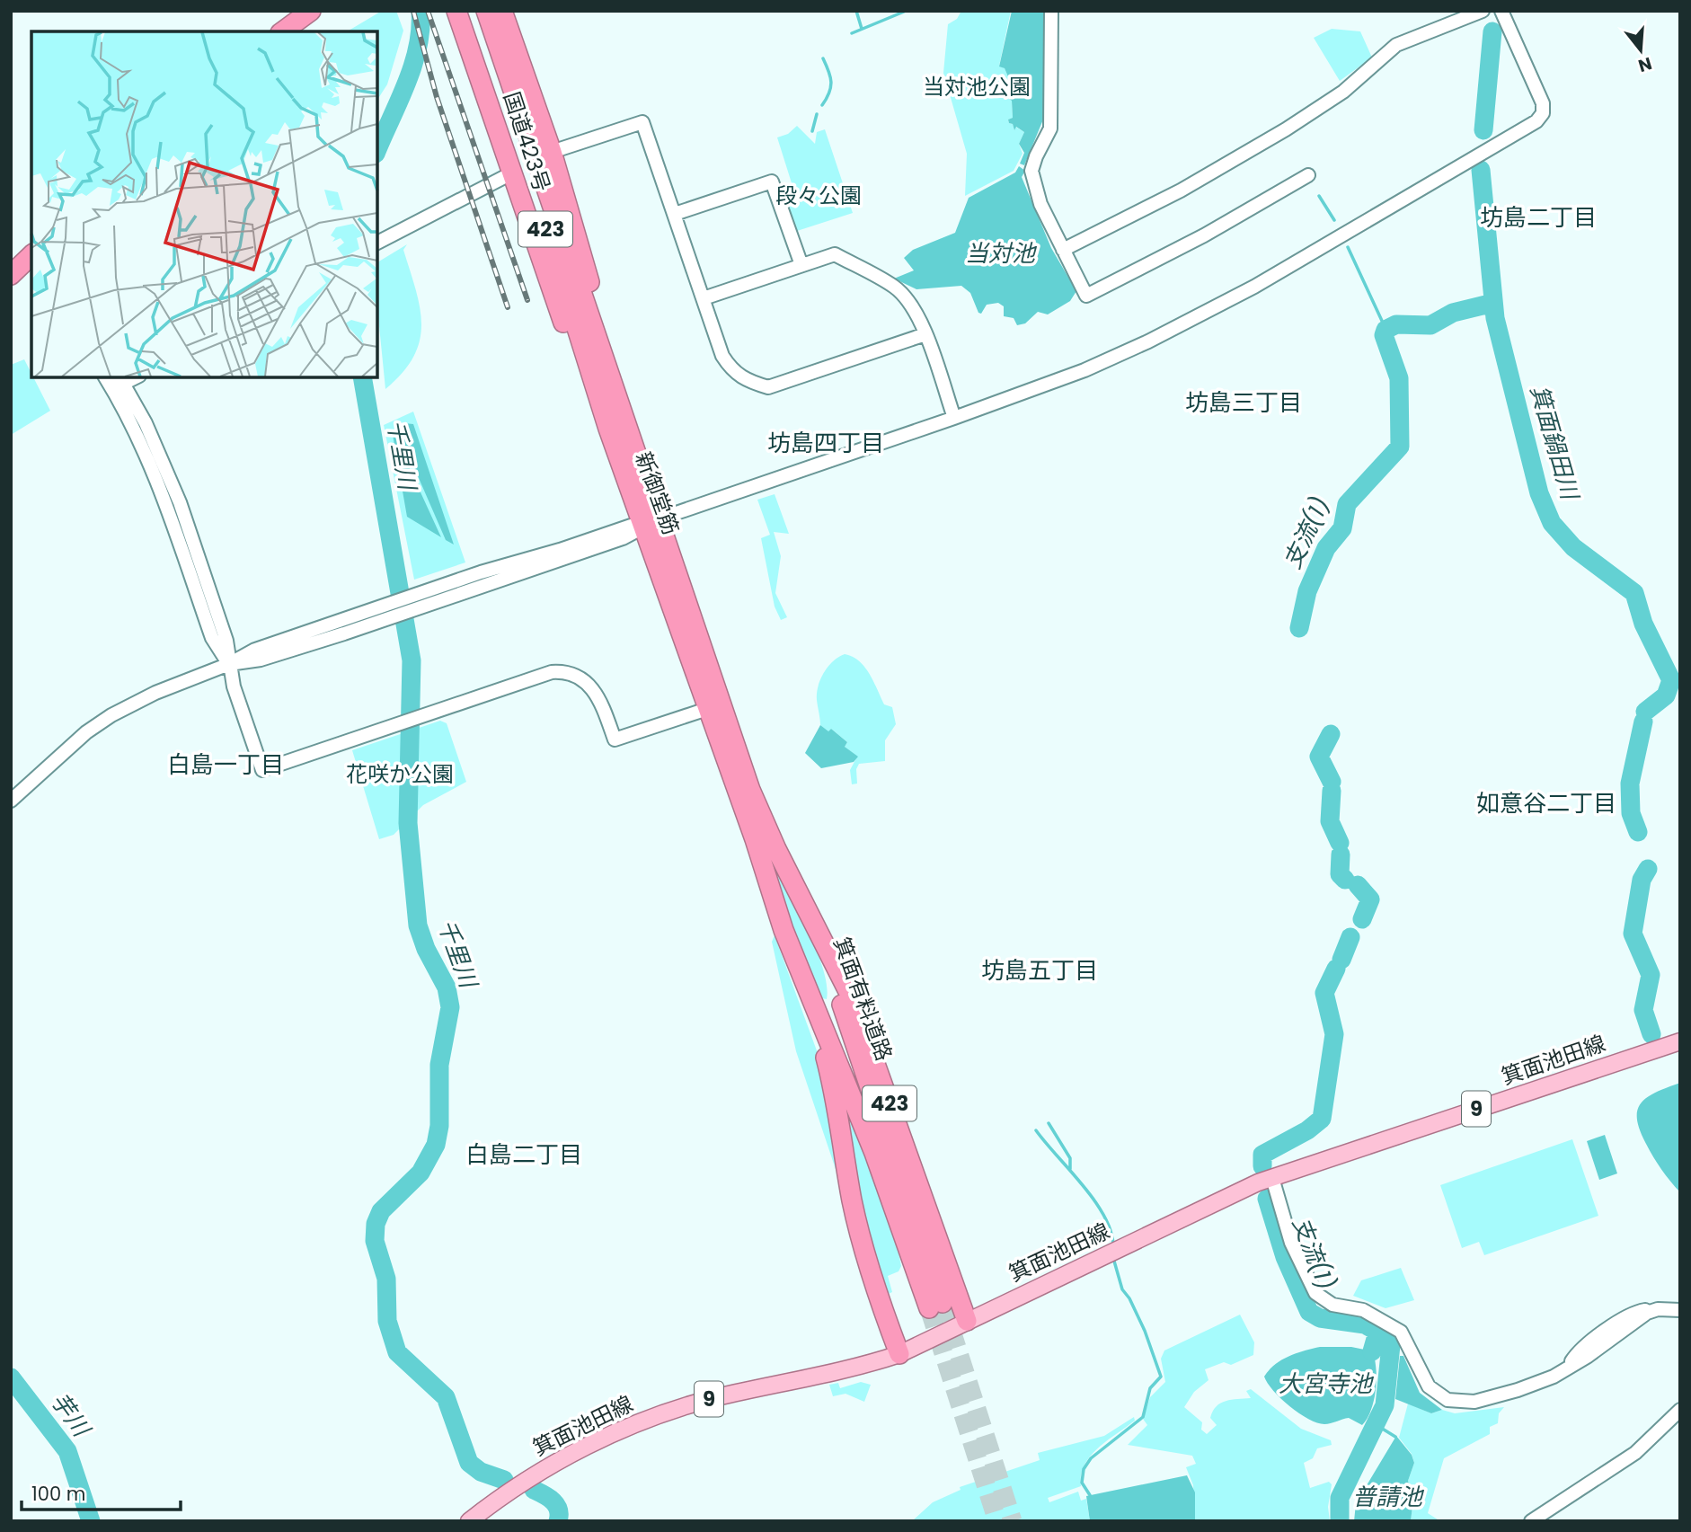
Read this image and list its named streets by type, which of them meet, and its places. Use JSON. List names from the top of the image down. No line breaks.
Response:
{"streets":{"highway":["国道423号","423","新御堂筋","箕面有料道路"],"main road":["箕面池田線","9"]},"crossings":[["国道423号","新御堂筋"],["423","新御堂筋"],["423","箕面有料道路"],["423","箕面池田線"],["新御堂筋","箕面有料道路"]],"districts":["坊島二丁目","坊島三丁目","坊島四丁目","白島一丁目","如意谷二丁目","坊島五丁目","白島二丁目"],"water":["当対池","箕面鍋田川","千里川","支流(1)","大宮寺池","芋川","普請池"],"parks":["当対池公園","段々公園","花咲か公園"],"scale_bar":"100 m","north":"bottom"}
